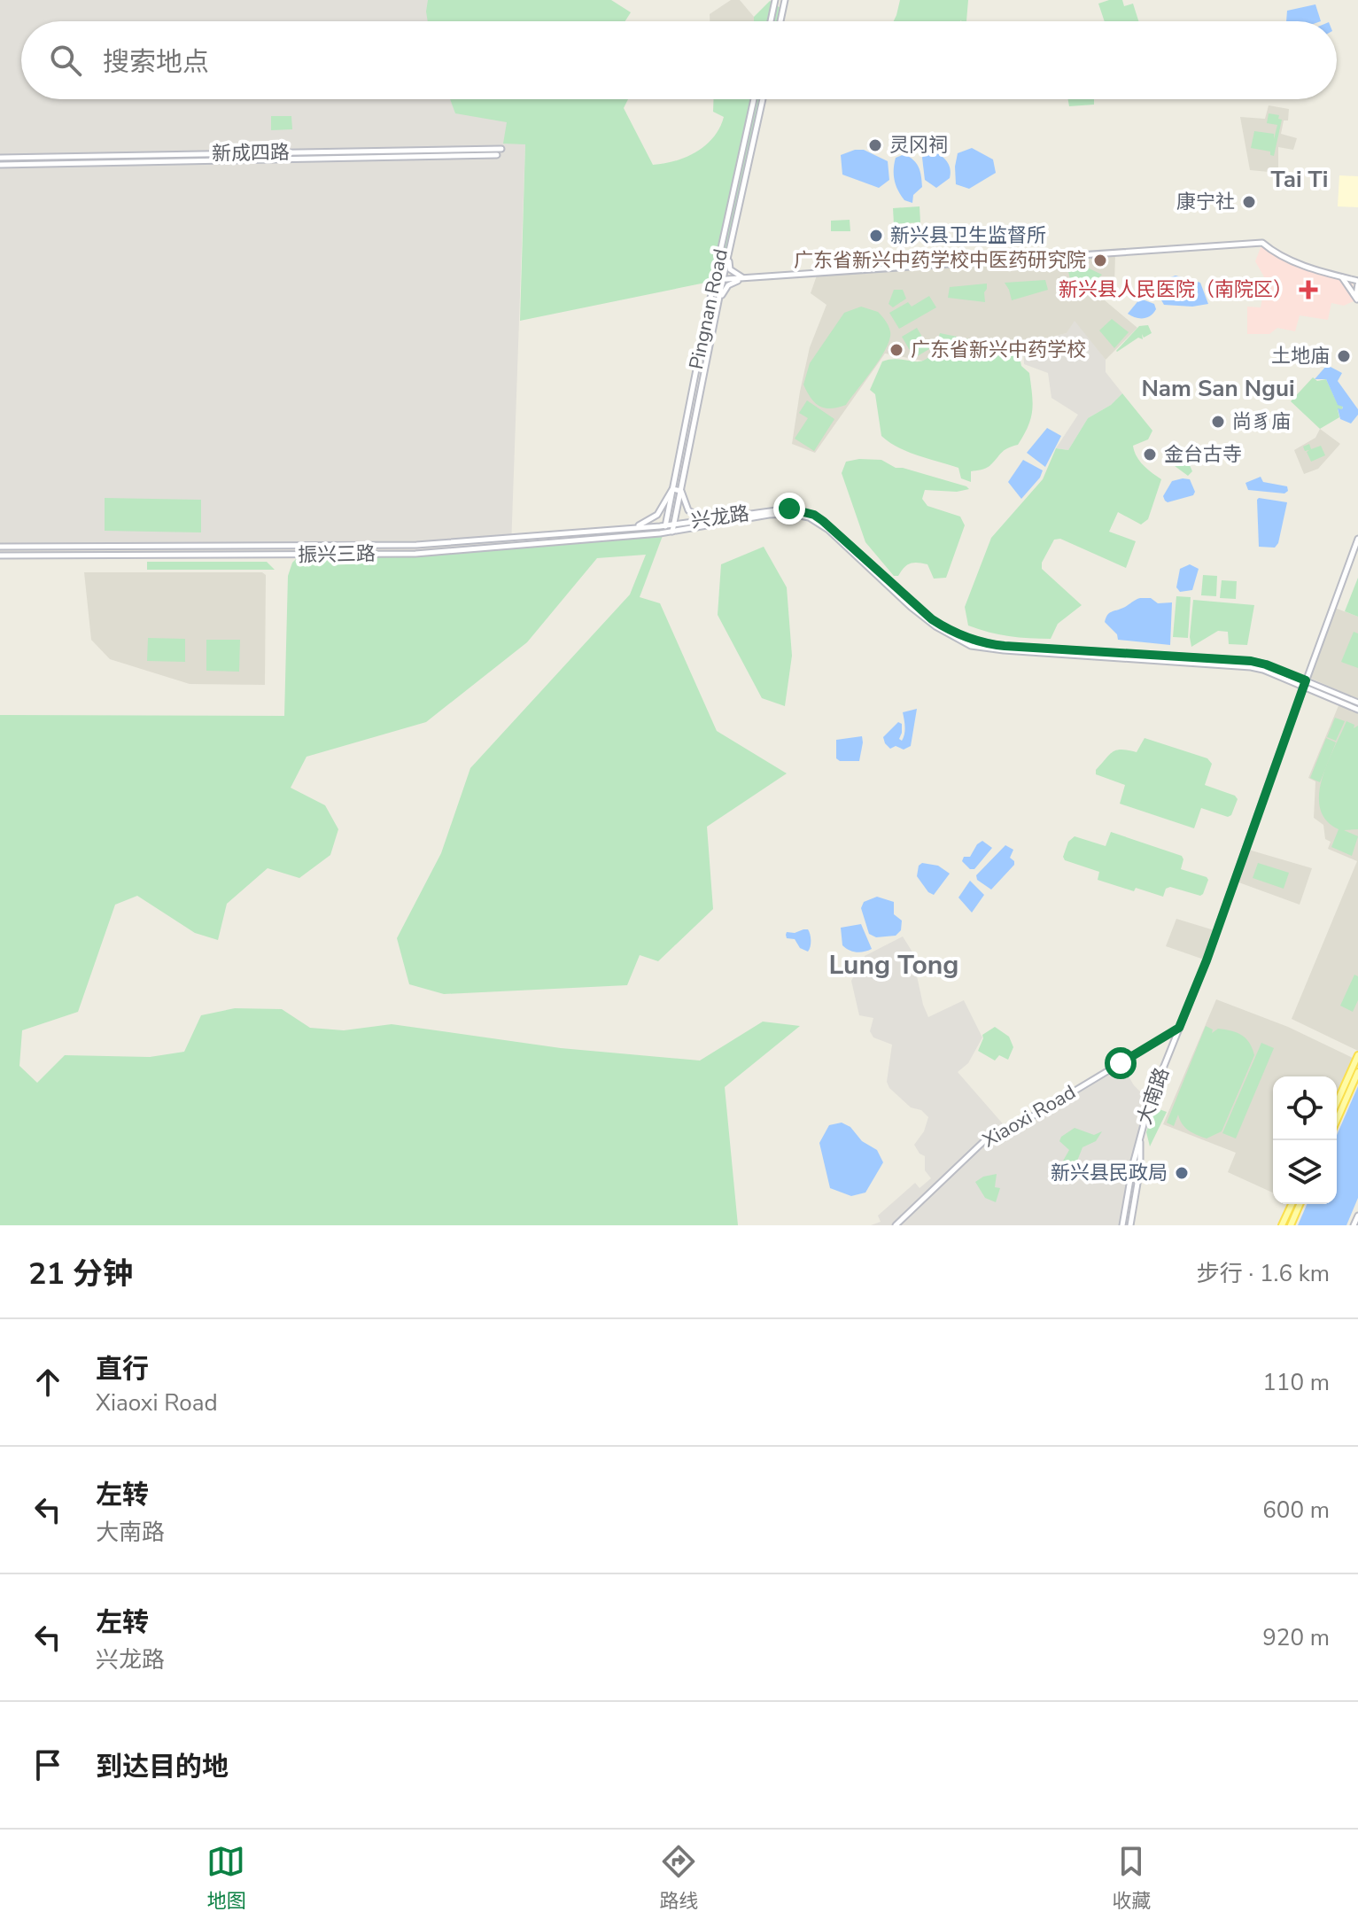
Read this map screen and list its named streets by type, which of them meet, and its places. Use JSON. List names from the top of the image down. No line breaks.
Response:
{"streets":{"main road":["新成四路","Pingnan Road","兴龙路","振兴三路","大南路","Xiaoxi Road"]},"crossings":[["Pingnan Road","兴龙路"],["Pingnan Road","振兴三路"],["兴龙路","振兴三路"],["兴龙路","大南路"],["大南路","Xiaoxi Road"]],"districts":["Tai Ti","Nam San Ngui","Lung Tong"],"places":{"other":["灵冈祠","康宁社","新兴县卫生监督所","广东省新兴中药学校中医药研究院","广东省新兴中药学校","土地庙","尚豸庙","金台古寺","新兴县民政局"],"health":["新兴县人民医院（南院区）"]},"page":{"search":"搜索地点","heading":["21 分钟","步行 · 1.6 km"],"list":[["直行","Xiaoxi Road","110 m"],["左转","大南路","600 m"],["左转","兴龙路","920 m"],"到达目的地"],"nav":["地图","路线","收藏"]}}
